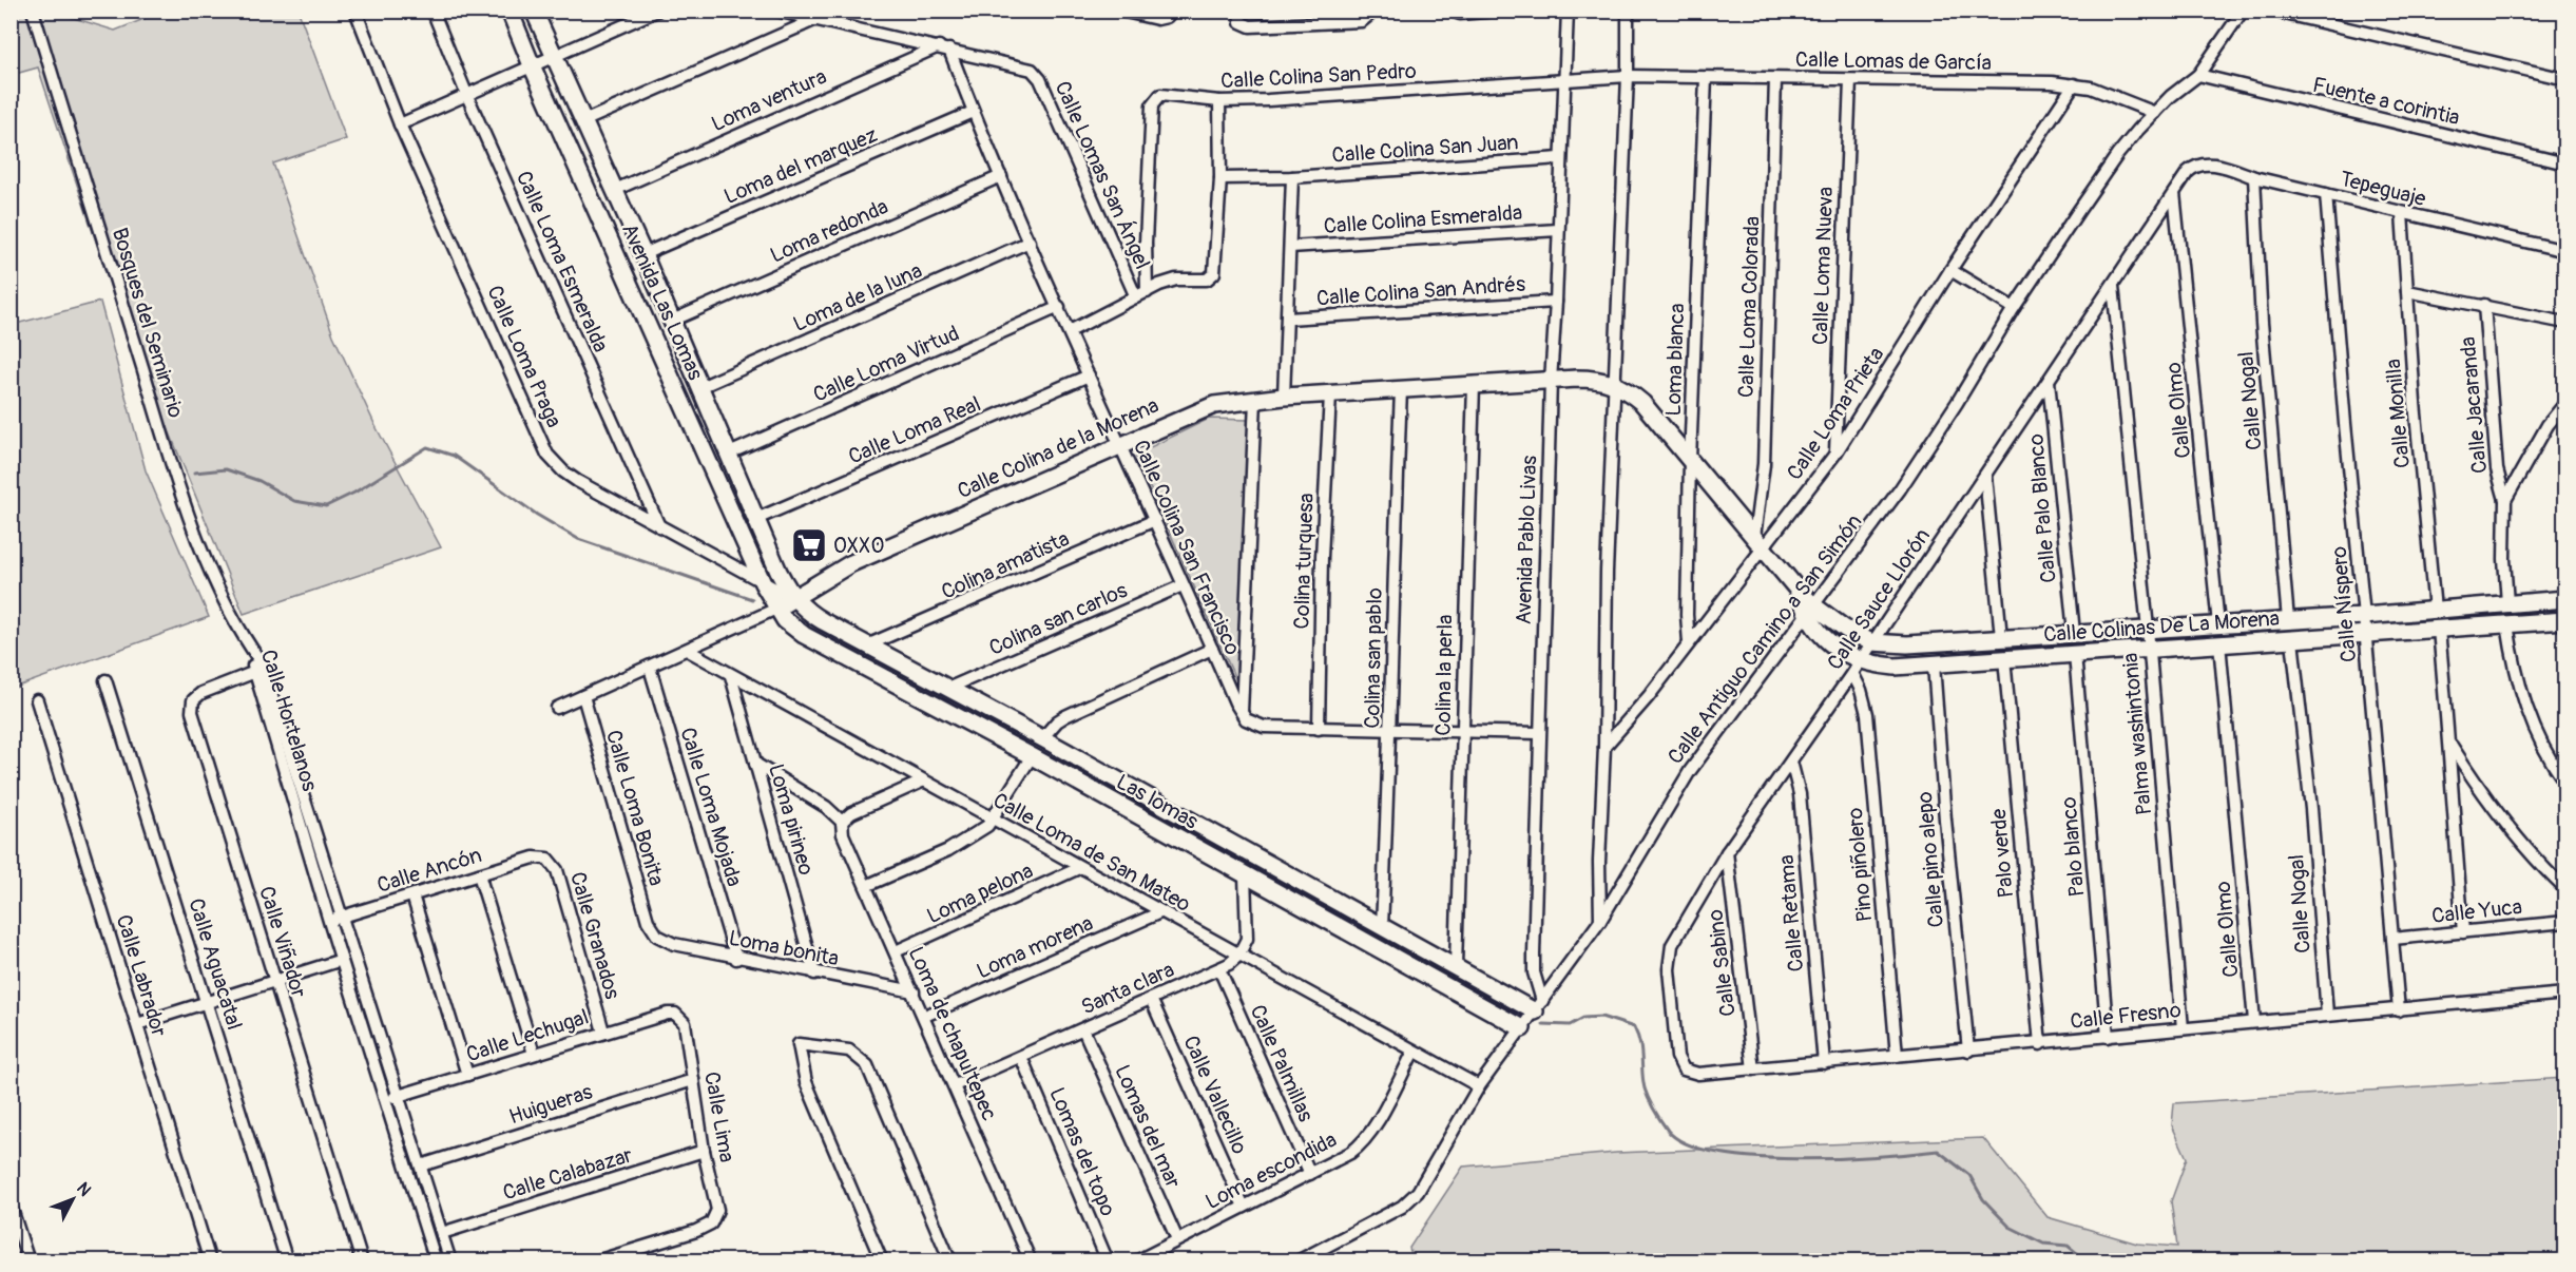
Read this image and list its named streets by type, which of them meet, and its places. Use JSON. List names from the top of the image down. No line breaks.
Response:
{"streets":{"street":["Calle Lomas de García","Calle Colina San Pedro","Loma ventura","Fuente a corintia","Calle Colina San Juan","Loma del marquez","Calle Lomas San Ángel","Tepeguaje","Calle Colina Esmeralda","Loma redonda","Calle Loma Esmeralda","Calle Loma Nueva","Calle Colina San Andrés","Loma de la luna","Avenida Las Lomas","Calle Loma Colorada","Bosques del Seminario","Calle Loma Praga","Loma blanca","Calle Loma Virtud","Calle Nogal","Calle Jacaranda","Calle Olmo","Calle Loma Prieta","Calle Monilla","Calle Loma Real","Calle Colina de la Morena","Calle Palo Blanco","Avenida Pablo Livas","Calle Colina San Francisco","Colina turquesa","Colina amatista","Calle Sauce Llorón","Calle Níspero","Colina san carlos","Calle Colinas De La Morena","Calle Antiguo Camino a San Simón","Colina san pablo","Colina la perla","Calle Hortelanos","Palma washintonia","Las lomas","Calle Loma Mojada","Calle Loma Bonita","Loma pirineo","Palo blanco","Calle Loma de San Mateo","Palo verde","Calle pino alepo","Pino piñolero","Calle Ancón","Loma pelona","Calle Yuca","Calle Retama","Calle Granados","Calle Viñador","Loma morena","Loma bonita","Calle Sabino","Calle Aguacatal","Calle Labrador","Santa clara","Calle Fresno","Loma de chapultepec","Calle Lechugal","Calle Palmillas","Calle Vallecillo","Huigueras","Calle Lima","Lomas del mar","Lomas del topo","Loma escondida","Calle Calabazar"]},"crossings":[["Calle Lomas de García","Calle Colina San Pedro"],["Calle Lomas de García","Calle Loma Nueva"],["Calle Lomas de García","Calle Loma Colorada"],["Calle Lomas de García","Loma blanca"],["Calle Lomas de García","Calle Loma Prieta"],["Calle Lomas de García","Calle Antiguo Camino a San Simón"],["Calle Colina San Pedro","Calle Lomas San Ángel"],["Calle Colina San Pedro","Avenida Pablo Livas"],["Loma ventura","Calle Lomas San Ángel"],["Loma ventura","Avenida Las Lomas"],["Loma ventura","Calle Colina San Francisco"],["Fuente a corintia","Calle Antiguo Camino a San Simón"],["Calle Colina San Juan","Avenida Pablo Livas"],["Loma del marquez","Avenida Las Lomas"],["Loma del marquez","Calle Colina San Francisco"],["Calle Lomas San Ángel","Calle Colina San Francisco"],["Tepeguaje","Calle Nogal"],["Tepeguaje","Calle Monilla"],["Tepeguaje","Calle Sauce Llorón"],["Tepeguaje","Calle Níspero"],["Calle Colina Esmeralda","Avenida Pablo Livas"],["Loma redonda","Avenida Las Lomas"],["Loma redonda","Calle Colina San Francisco"],["Calle Loma Esmeralda","Calle Loma Praga"],["Calle Loma Nueva","Calle Loma Prieta"],["Calle Colina San Andrés","Avenida Pablo Livas"],["Loma de la luna","Avenida Las Lomas"],["Loma de la luna","Calle Colina San Francisco"],["Avenida Las Lomas","Calle Loma Praga"],["Avenida Las Lomas","Calle Loma Virtud"],["Avenida Las Lomas","Calle Loma Real"],["Avenida Las Lomas","Calle Colina de la Morena"],["Avenida Las Lomas","Las lomas"],["Calle Loma Colorada","Calle Loma Prieta"],["Calle Loma Colorada","Calle Colinas De La Morena"],["Bosques del Seminario","Calle Hortelanos"],["Calle Loma Praga","Calle Colina de la Morena"],["Calle Loma Praga","Las lomas"],["Loma blanca","Calle Loma Prieta"],["Loma blanca","Calle Colinas De La Morena"],["Calle Loma Virtud","Calle Colina San Francisco"],["Calle Nogal","Calle Colinas De La Morena"],["Calle Nogal","Calle Fresno"],["Calle Olmo","Calle Sauce Llorón"],["Calle Olmo","Calle Colinas De La Morena"],["Calle Olmo","Calle Fresno"],["Calle Loma Prieta","Calle Colinas De La Morena"],["Calle Monilla","Calle Colinas De La Morena"],["Calle Loma Real","Calle Colina San Francisco"],["Calle Colina de la Morena","Avenida Pablo Livas"],["Calle Colina de la Morena","Calle Colina San Francisco"],["Calle Colina de la Morena","Colina turquesa"],["Calle Colina de la Morena","Calle Colinas De La Morena"],["Calle Colina de la Morena","Colina san pablo"],["Calle Colina de la Morena","Colina la perla"],["Calle Colina de la Morena","Las lomas"],["Calle Colina de la Morena","Calle Loma Mojada"],["Calle Colina de la Morena","Calle Loma Bonita"],["Calle Colina de la Morena","Calle Loma de San Mateo"],["Calle Palo Blanco","Calle Sauce Llorón"],["Calle Palo Blanco","Calle Colinas De La Morena"],["Avenida Pablo Livas","Calle Antiguo Camino a San Simón"],["Avenida Pablo Livas","Las lomas"],["Calle Colina San Francisco","Colina amatista"],["Calle Colina San Francisco","Colina san carlos"],["Colina amatista","Las lomas"],["Calle Sauce Llorón","Calle Colinas De La Morena"],["Calle Sauce Llorón","Palma washintonia"],["Calle Sauce Llorón","Pino piñolero"],["Calle Sauce Llorón","Calle Retama"],["Calle Sauce Llorón","Calle Sabino"],["Calle Sauce Llorón","Calle Fresno"],["Calle Níspero","Calle Colinas De La Morena"],["Calle Níspero","Calle Yuca"],["Calle Níspero","Calle Fresno"],["Colina san carlos","Las lomas"],["Calle Colinas De La Morena","Calle Antiguo Camino a San Simón"],["Calle Colinas De La Morena","Palma washintonia"],["Calle Colinas De La Morena","Palo blanco"],["Calle Colinas De La Morena","Palo verde"],["Calle Colinas De La Morena","Calle pino alepo"],["Calle Colinas De La Morena","Pino piñolero"],["Calle Antiguo Camino a San Simón","Las lomas"],["Calle Antiguo Camino a San Simón","Calle Loma de San Mateo"],["Colina san pablo","Las lomas"],["Colina la perla","Las lomas"],["Calle Hortelanos","Calle Ancón"],["Calle Hortelanos","Calle Viñador"],["Calle Hortelanos","Calle Lechugal"],["Calle Hortelanos","Huigueras"],["Calle Hortelanos","Calle Calabazar"],["Palma washintonia","Calle Fresno"],["Calle Loma Mojada","Loma bonita"],["Calle Loma Bonita","Loma bonita"],["Loma pirineo","Calle Loma de San Mateo"],["Loma pirineo","Loma bonita"],["Palo blanco","Calle Fresno"],["Calle Loma de San Mateo","Loma pelona"],["Calle Loma de San Mateo","Loma morena"],["Calle Loma de San Mateo","Santa clara"],["Calle Loma de San Mateo","Loma escondida"],["Palo verde","Calle Fresno"],["Calle pino alepo","Calle Fresno"],["Pino piñolero","Calle Fresno"],["Calle Ancón","Calle Granados"],["Loma pelona","Loma de chapultepec"],["Calle Retama","Calle Fresno"],["Calle Granados","Calle Lechugal"],["Loma morena","Loma de chapultepec"],["Loma bonita","Loma de chapultepec"],["Calle Sabino","Calle Fresno"],["Santa clara","Loma de chapultepec"],["Santa clara","Calle Palmillas"],["Santa clara","Calle Vallecillo"],["Santa clara","Lomas del mar"],["Santa clara","Lomas del topo"],["Calle Lechugal","Calle Lima"],["Calle Palmillas","Loma escondida"],["Calle Vallecillo","Loma escondida"],["Huigueras","Calle Lima"],["Calle Lima","Calle Calabazar"],["Lomas del mar","Loma escondida"]],"places":{"supermarket":["OXXO"]},"north":"top right"}
